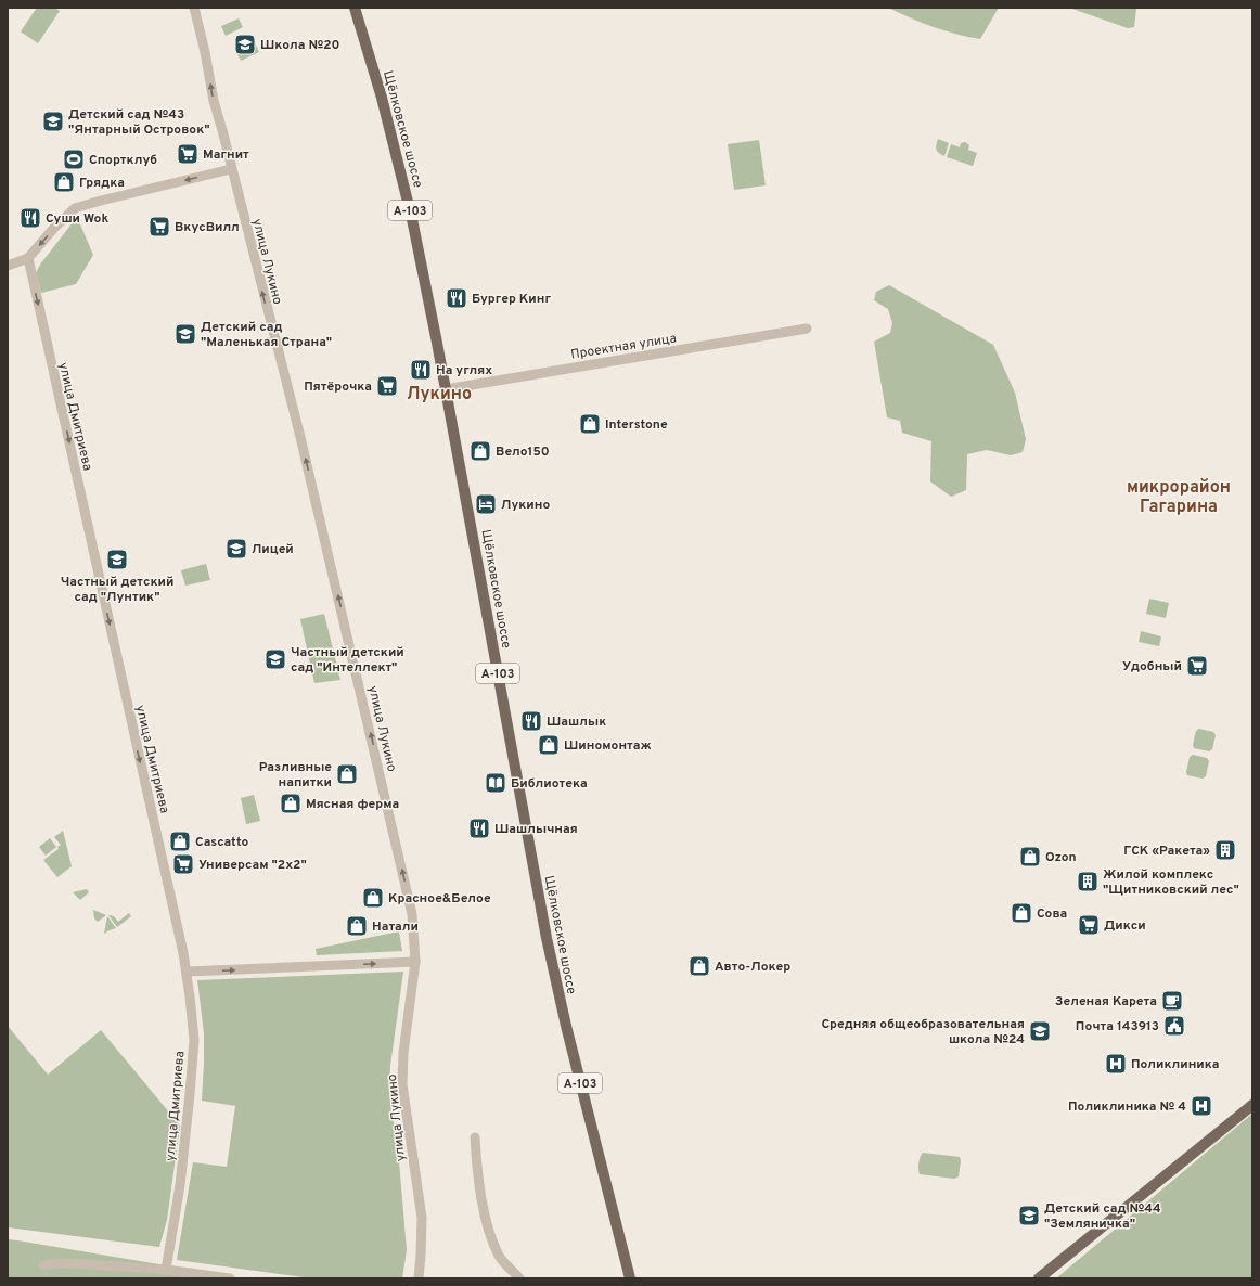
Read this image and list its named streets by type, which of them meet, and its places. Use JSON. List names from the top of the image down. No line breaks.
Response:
{"streets":{"main road":["Щёлковское шоссе","А-103"],"street":["улица Лукино","Проектная улица","улица Дмитриева"]},"crossings":[["Щёлковское шоссе","Проектная улица"]],"one_way":["улица Лукино","улица Дмитриева"],"districts":["Лукино","микрорайон Гагарина"],"places":{"school or university":["Школа №20","Детский сад №43 \"Янтарный Островок\"","Детский сад \"Маленькая Страна\"","Лицей","Частный детский сад \"Лунтик\"","Частный детский сад \"Интеллект\"","Средняя общеобразовательная школа №24","Детский сад №44 \"Земляничка\""],"supermarket":["Магнит","ВкусВилл","Пятёрочка","Удобный","Универсам \"2x2\"","Дикси"],"sports":["Спортклуб"],"shop":["Грядка","Interstone","Вело150","Шиномонтаж","Разливные напитки","Мясная ферма","Cascatto","Ozon","Красное&Белое","Сова","Натали","Авто-Локер"],"restaurant":["Суши Wok","Бургер Кинг","На углях","Шашлык","Шашлычная"],"hotel":["Лукино"],"library":["Библиотека"],"building":["ГСК «Ракета»","Жилой комплекс \"Щитниковский лес\""],"cafe":["Зеленая Карета"],"public building":["Почта 143913"],"hospital":["Поликлиника","Поликлиника № 4"]}}
